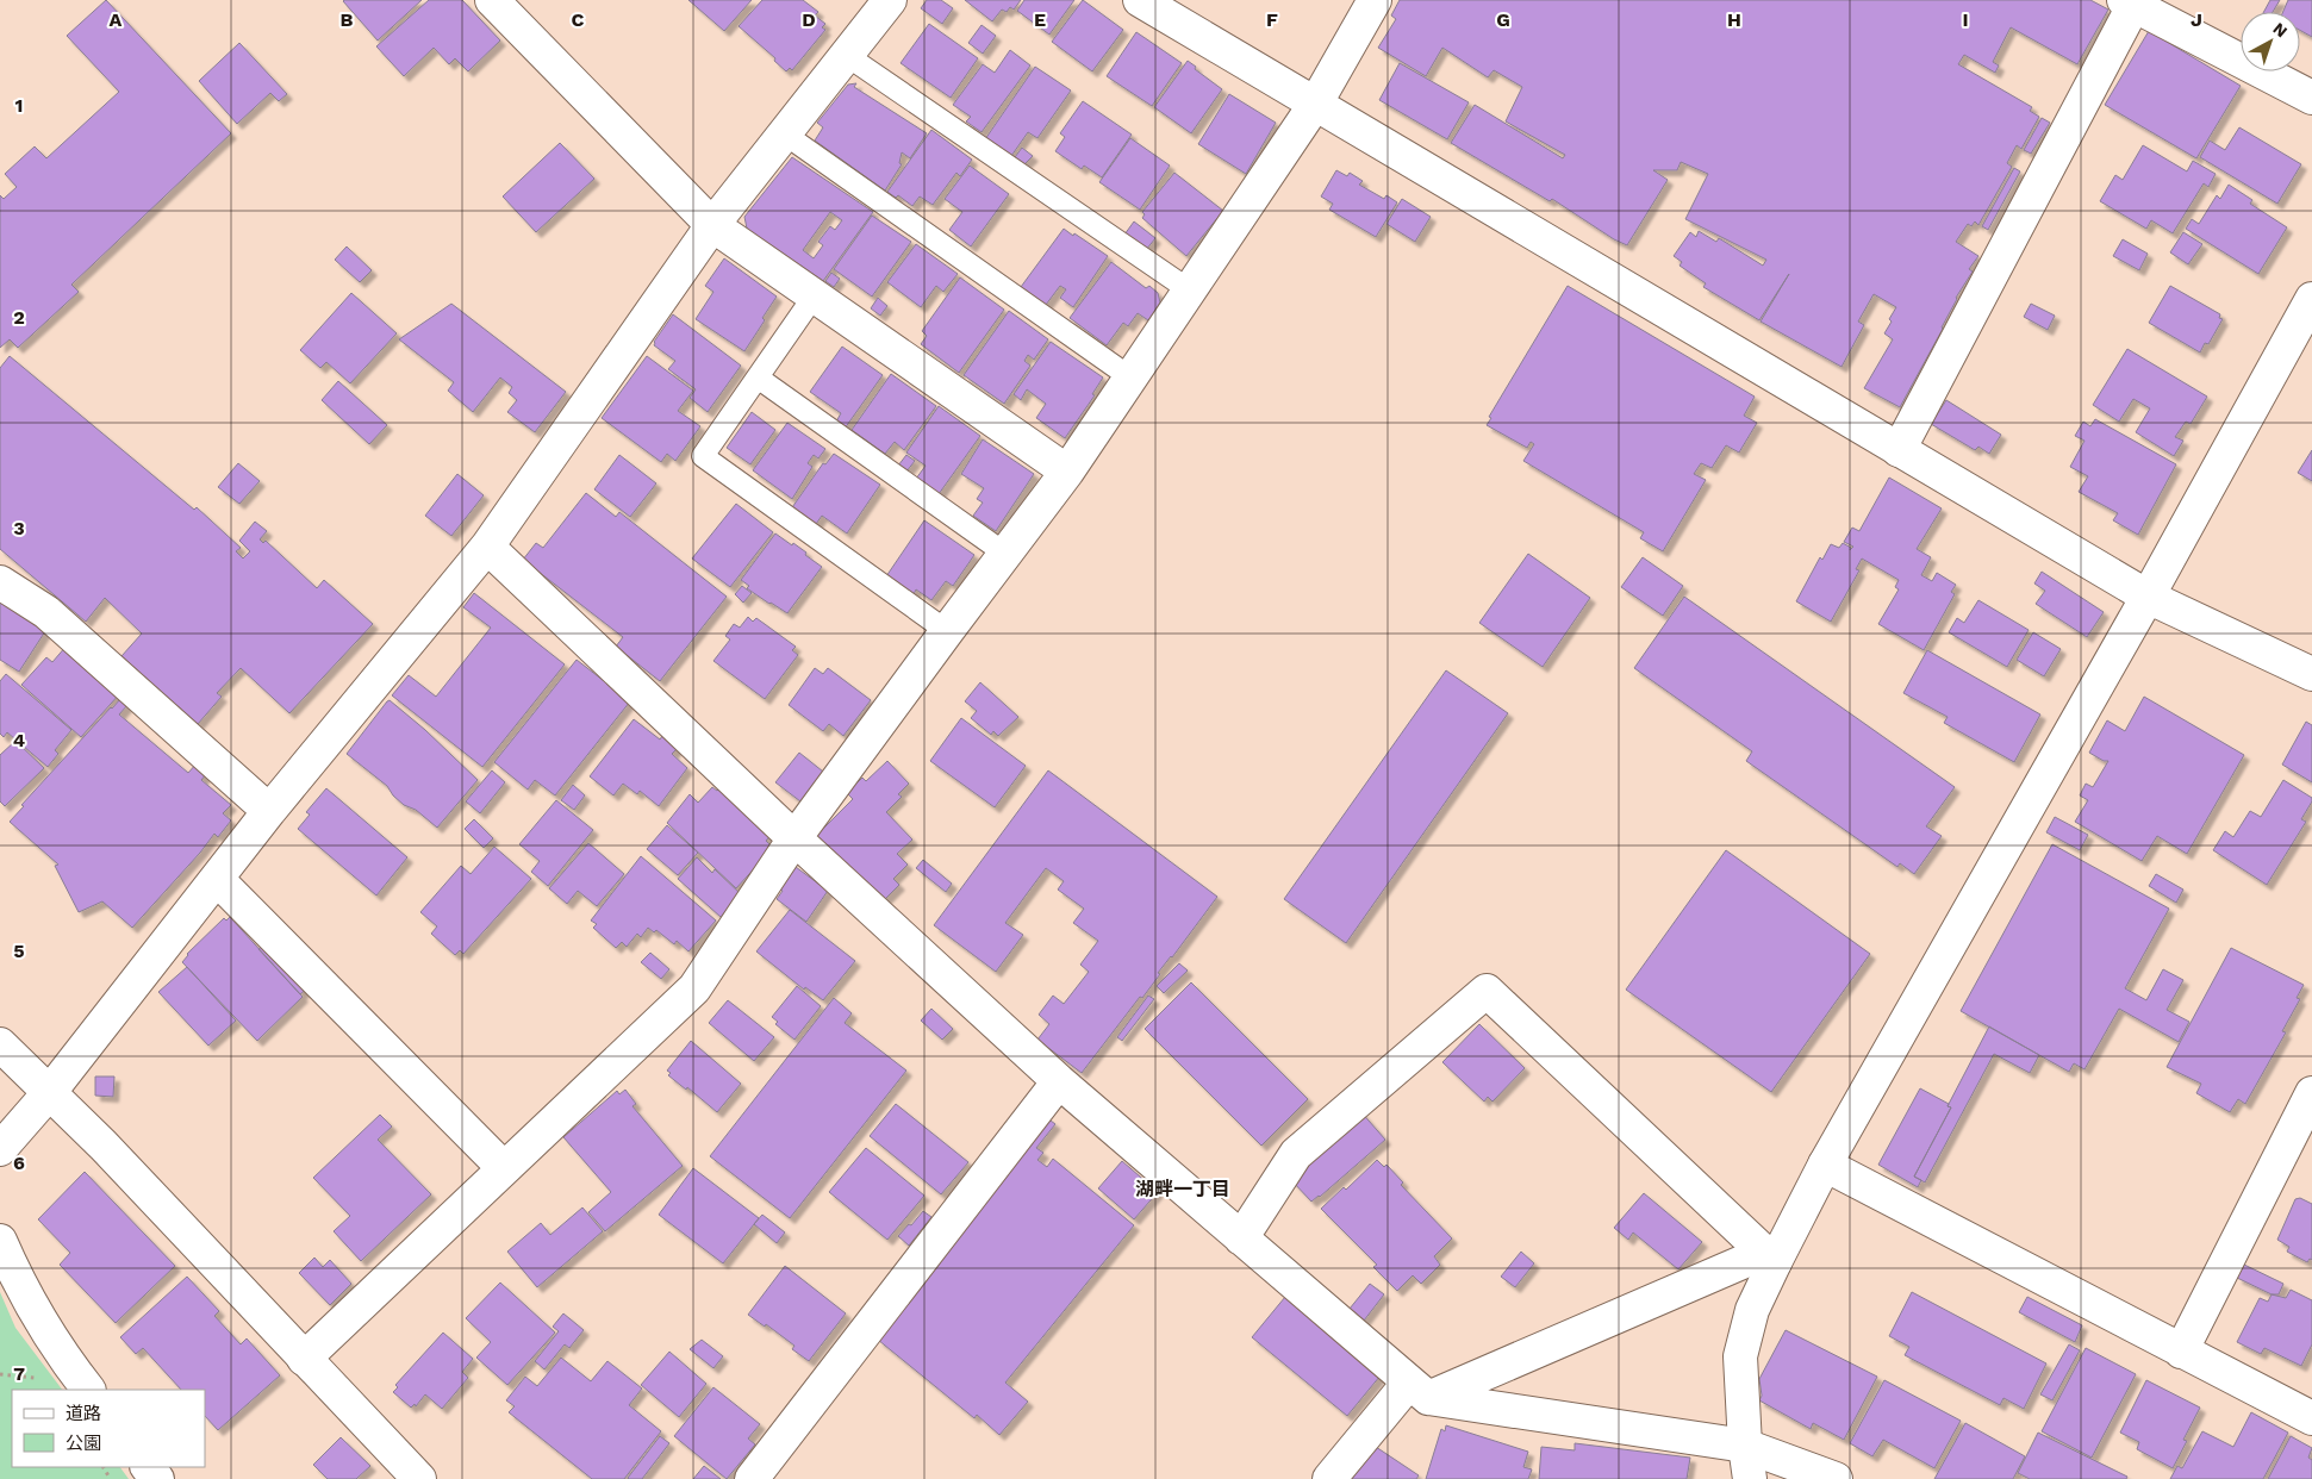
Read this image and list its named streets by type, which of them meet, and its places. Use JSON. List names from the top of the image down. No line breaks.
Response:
{"districts":["湖畔一丁目"],"legend":["道路","公園"],"north":"top right","grid":{"columns":["A","B","C","D","E","F","G","H","I","J"],"rows":["1","2","3","4","5","6","7"]}}
